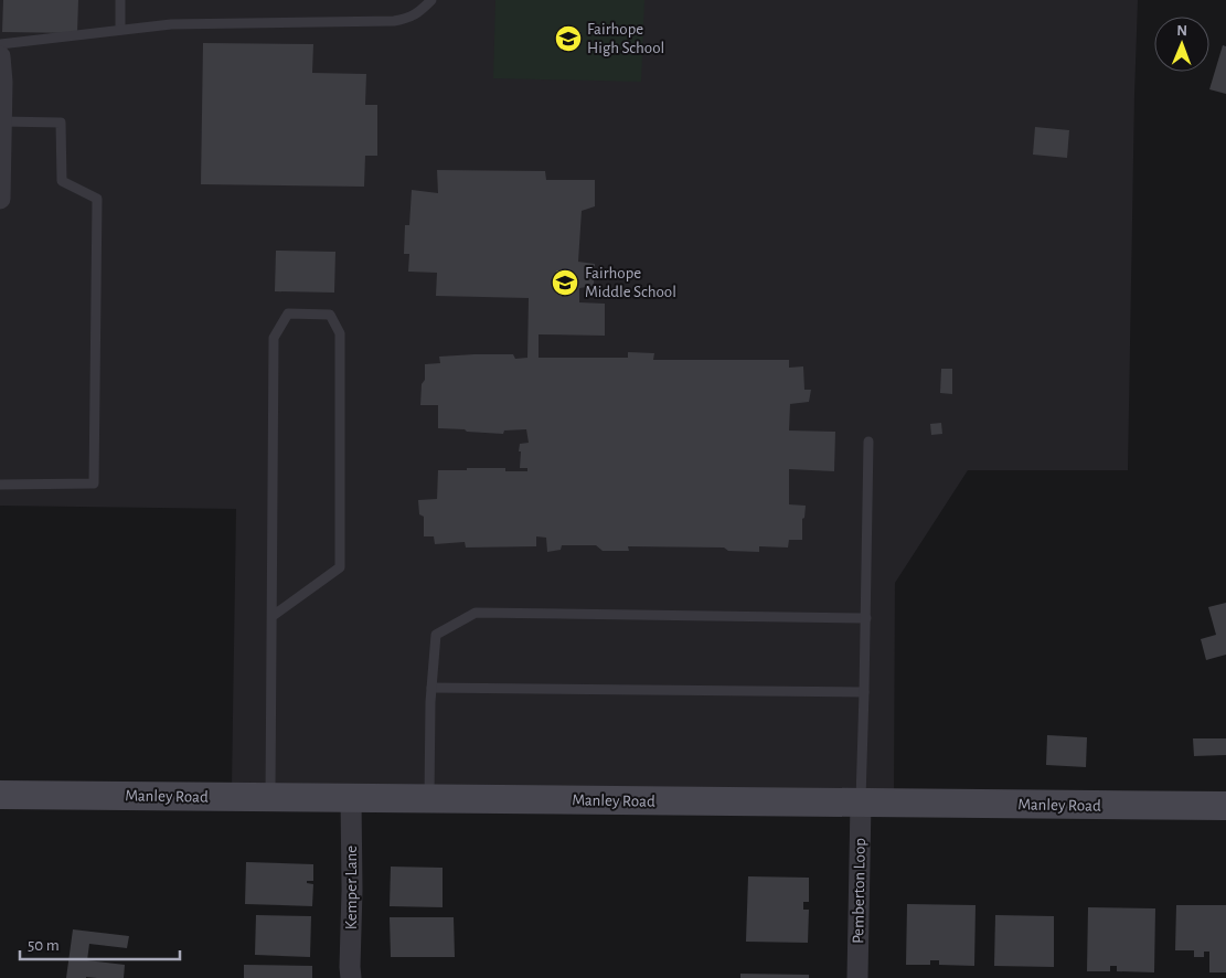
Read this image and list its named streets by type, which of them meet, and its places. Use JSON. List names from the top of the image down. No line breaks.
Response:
{"streets":{"street":["Manley Road","Kemper Lane","Pemberton Loop"]},"crossings":[["Manley Road","Kemper Lane"],["Manley Road","Pemberton Loop"]],"places":{"school or university":["Fairhope High School","Fairhope Middle School"]},"scale_bar":"50 m","north":"top"}
